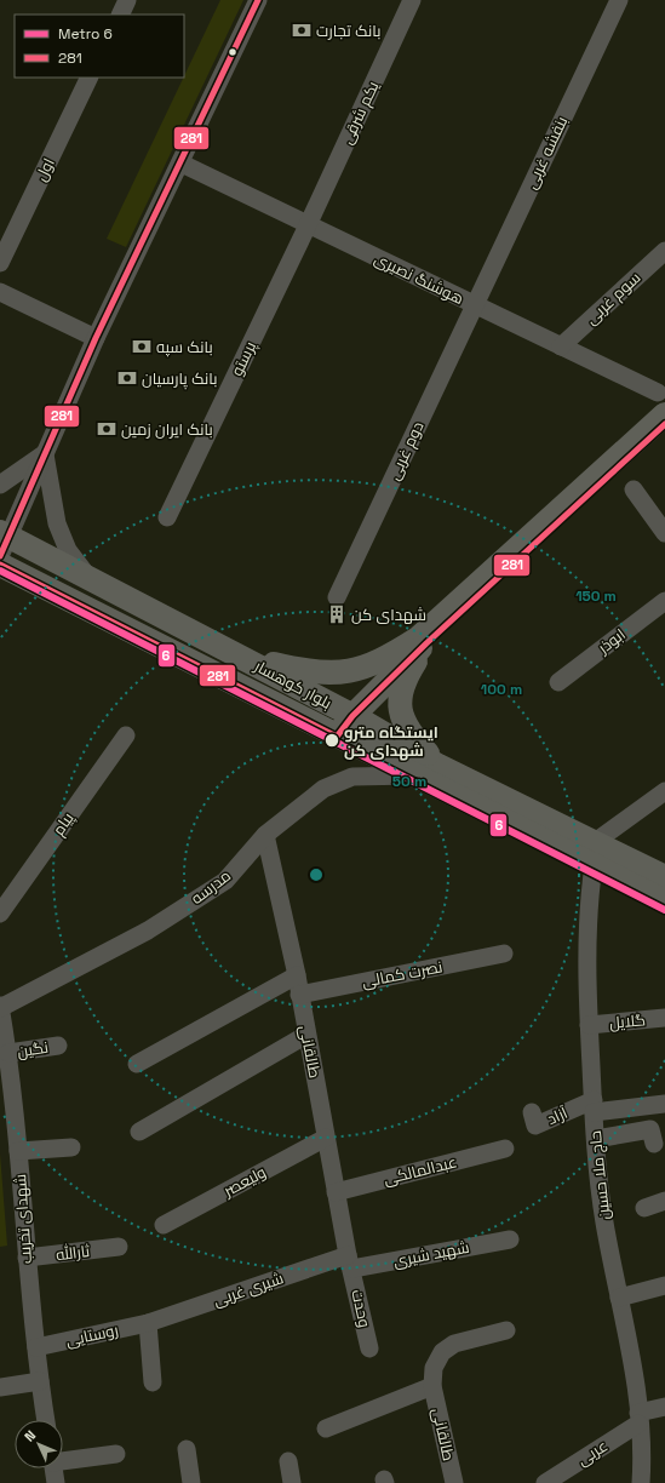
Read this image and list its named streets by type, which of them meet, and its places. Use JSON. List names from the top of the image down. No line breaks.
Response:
{"streets":{"main road":["بلوار کوهسار"],"street":["یکم شرقی","بنفشه غربی","اول","هوشنگ نصیری","سوم غربی","پرستو","دوم غربی","ابوذر","پیام","مدرسه","نصرت کمالی","گلایل","نگین","طالقانی","آزاد","عبدالمالکی","حاج ملا حسین","ولیعصر","شهدای تخریب","ثارالله","شهید شیری","شیری غربی","وحدت","روستایی","عربی"]},"crossings":[["یکم شرقی","هوشنگ نصیری"],["یکم شرقی","پرستو"],["بنفشه غربی","هوشنگ نصیری"],["بنفشه غربی","دوم غربی"],["هوشنگ نصیری","سوم غربی"],["هوشنگ نصیری","پرستو"],["هوشنگ نصیری","دوم غربی"],["بلوار کوهسار","مدرسه"],["بلوار کوهسار","حاج ملا حسین"],["مدرسه","طالقانی"],["مدرسه","شهدای تخریب"],["نصرت کمالی","طالقانی"],["گلایل","حاج ملا حسین"],["نگین","شهدای تخریب"],["طالقانی","عبدالمالکی"],["طالقانی","ولیعصر"],["طالقانی","شهید شیری"],["طالقانی","شیری غربی"],["طالقانی","وحدت"],["آزاد","حاج ملا حسین"],["حاج ملا حسین","عربی"],["شهدای تخریب","ثارالله"],["شهدای تخریب","روستایی"],["شهید شیری","شیری غربی"],["شهید شیری","وحدت"],["شیری غربی","وحدت"],["شیری غربی","روستایی"]],"places":{"bank":["بانک تجارت","بانک سپه","بانک پارسیان","بانک ایران زمین"],"building":["شهدای کن"],"other":["ایستگاه مترو شهدای کن"]},"lines":["transit line 281","metro line 6"],"legend":["Metro 6","281"],"north":"top left","rings":["150 m","100 m","50 m"]}
